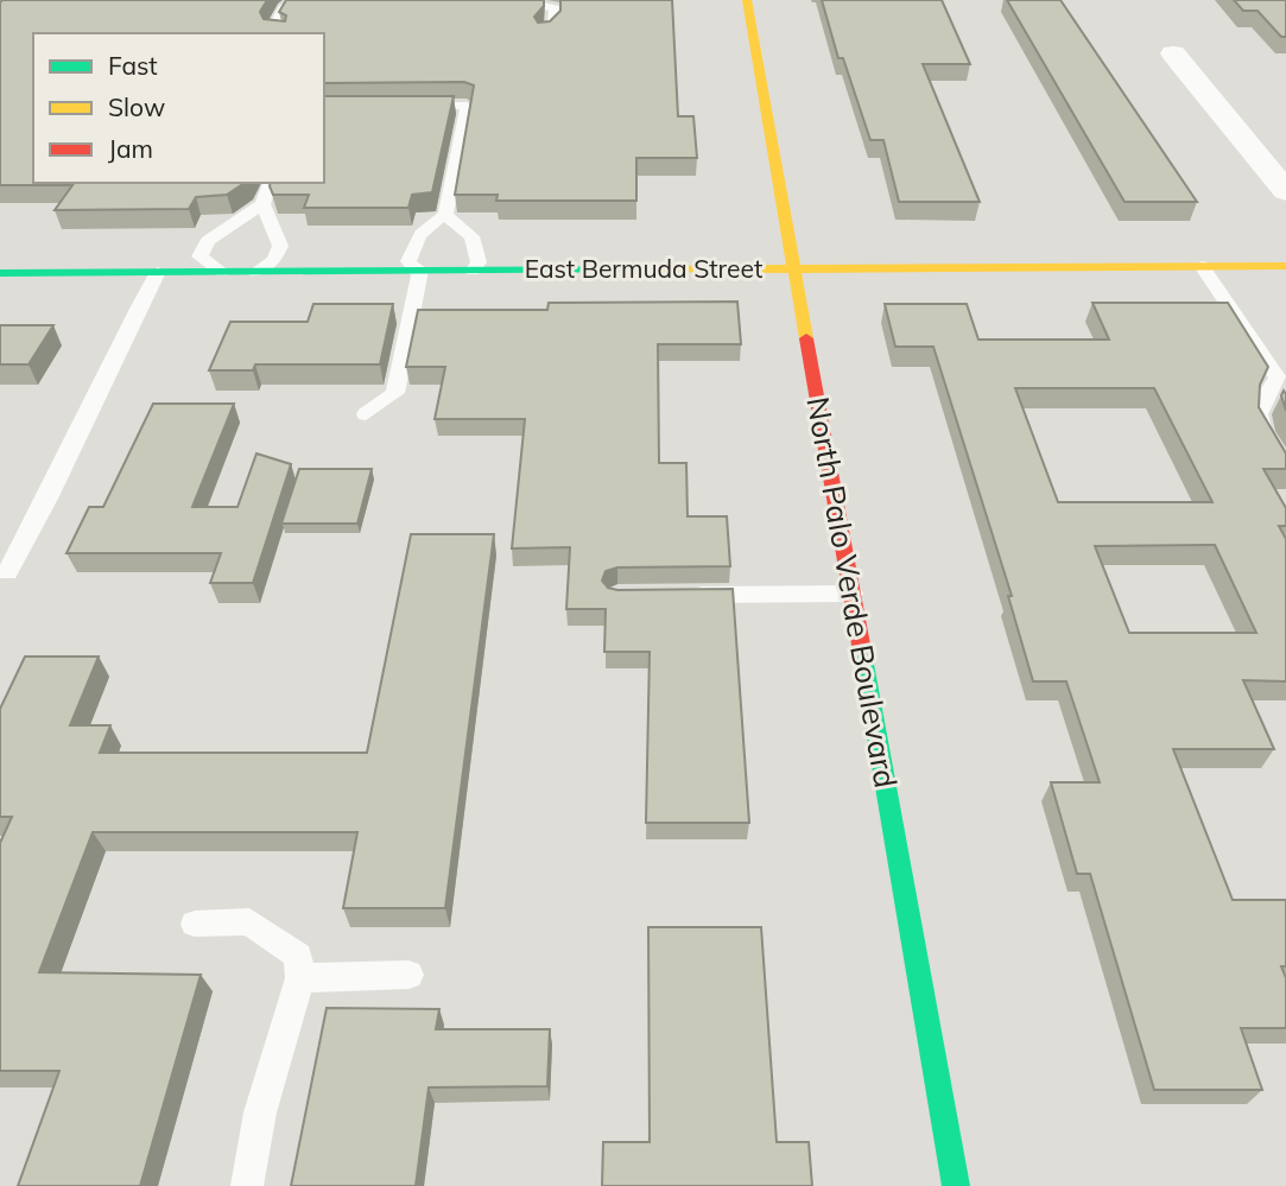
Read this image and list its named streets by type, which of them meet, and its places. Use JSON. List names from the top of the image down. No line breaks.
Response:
{"streets":{"street":["East Bermuda Street","North Palo Verde Boulevard"]},"crossings":[["East Bermuda Street","North Palo Verde Boulevard"]],"legend":["Fast","Slow","Jam"]}
